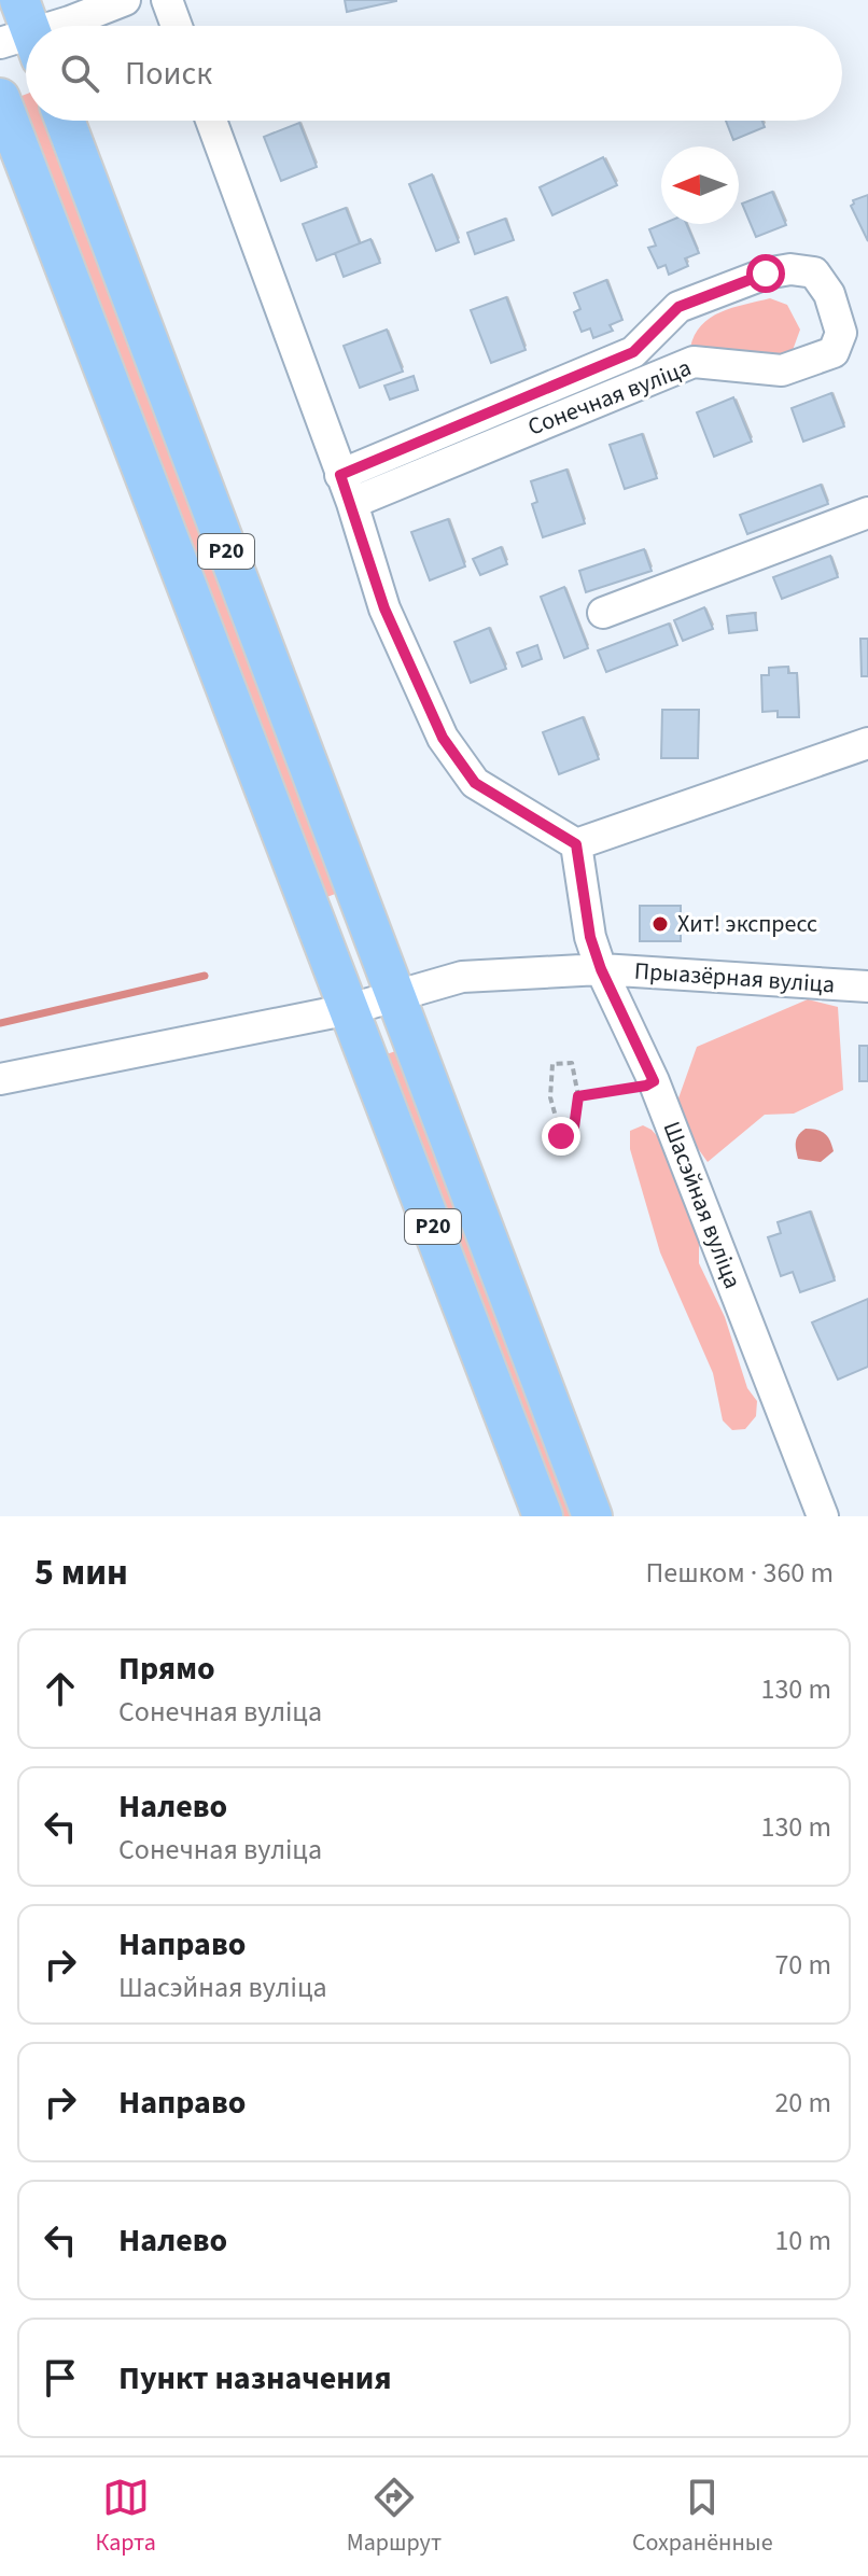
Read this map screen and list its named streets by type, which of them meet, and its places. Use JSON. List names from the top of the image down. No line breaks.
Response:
{"streets":{"main road":["Р20"],"street":["Сонечная вуліца","Прыазёрная вуліца","Шасэйная вуліца"]},"crossings":[["Р20","Прыазёрная вуліца"],["Прыазёрная вуліца","Шасэйная вуліца"]],"places":["Хит! экспресс"],"north":"left","page":{"search":"Поиск","heading":["5 мин","Пешком · 360 m"],"list":[["Прямо","Сонечная вуліца","130 m"],["Налево","Сонечная вуліца","130 m"],["Направо","Шасэйная вуліца","70 m"],["Направо","20 m"],["Налево","10 m"],"Пункт назначения"],"nav":["Карта","Маршрут","Сохранённые"]}}
